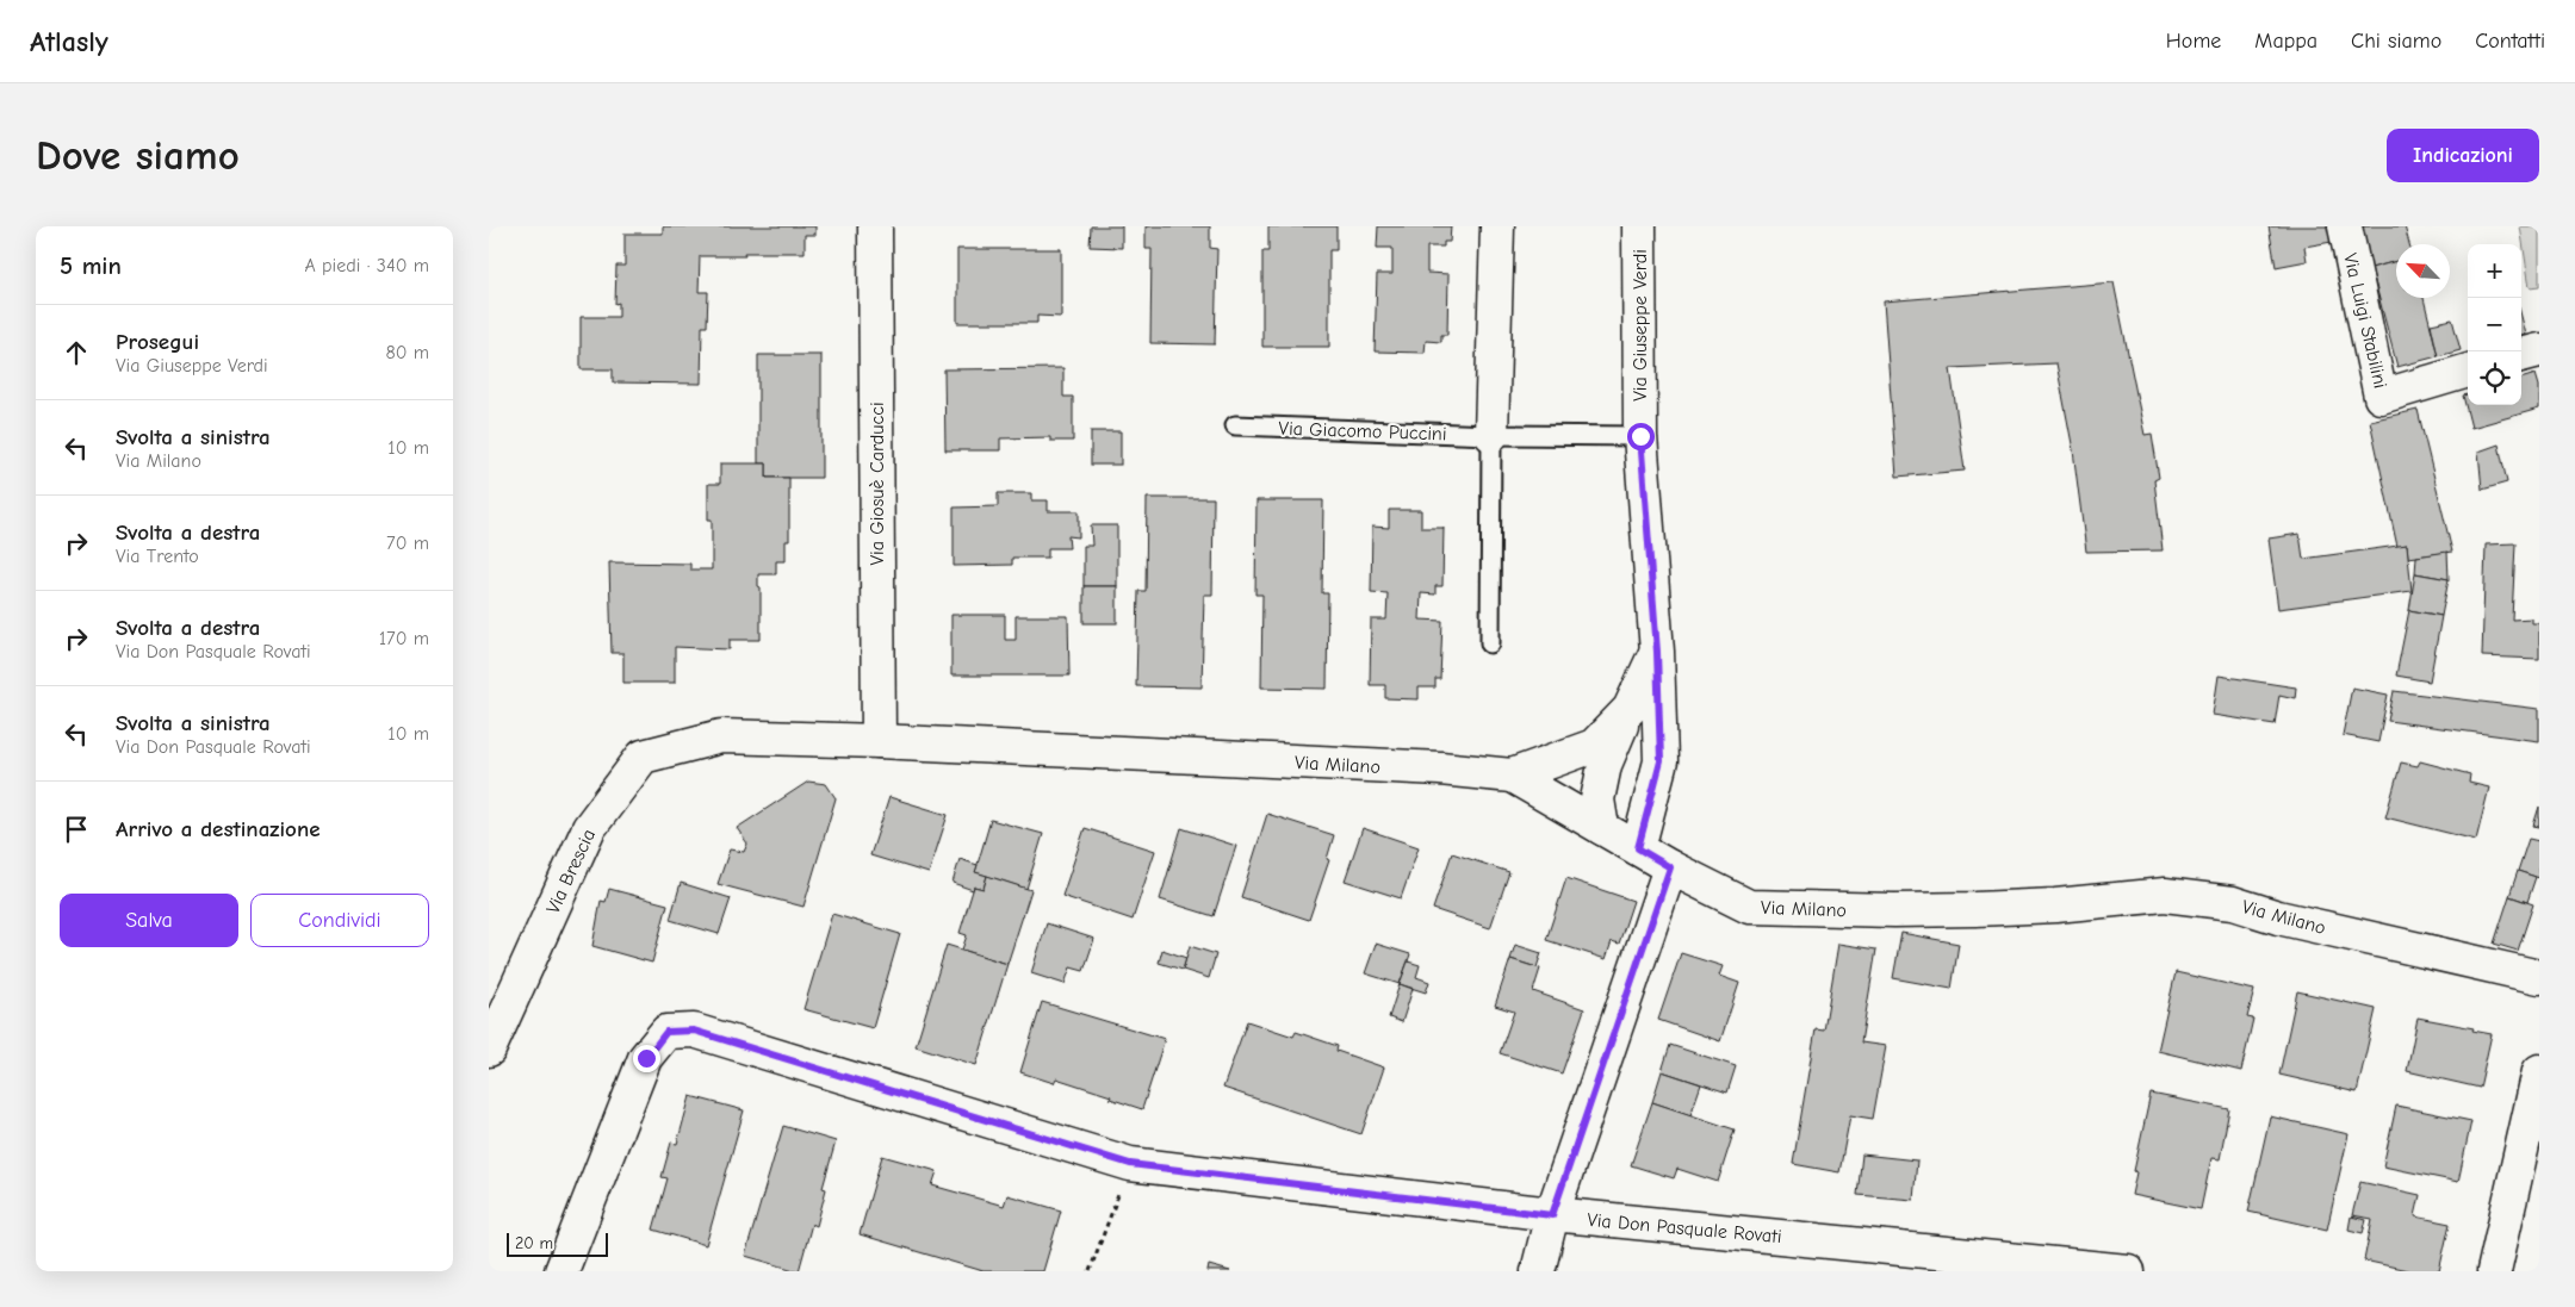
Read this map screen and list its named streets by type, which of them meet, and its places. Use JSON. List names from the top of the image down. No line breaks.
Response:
{"streets":{"street":["Via Luigi Stabilini","Via Giuseppe Verdi","Via Giosuè Carducci","Via Milano","Via Brescia","Via Don Pasquale Rovati"],"lane":["Via Giacomo Puccini"]},"crossings":[["Via Giuseppe Verdi","Via Giacomo Puccini"],["Via Giuseppe Verdi","Via Milano"],["Via Giosuè Carducci","Via Milano"],["Via Giosuè Carducci","Via Brescia"],["Via Milano","Via Brescia"]],"scale_bar":"20 m","north":"top left","page":{"header":"Atlasly","nav":["Home","Mappa","Chi siamo","Contatti"],"buttons":["Indicazioni",["Salva","Condividi"]],"title":"Dove siamo","heading":["5 min","A piedi · 340 m"],"map_buttons":["+","−"],"list":[["Prosegui","Via Giuseppe Verdi","80 m"],["Svolta a sinistra","Via Milano","10 m"],["Svolta a destra","Via Trento","70 m"],["Svolta a destra","Via Don Pasquale Rovati","170 m"],["Svolta a sinistra","Via Don Pasquale Rovati","10 m"],"Arrivo a destinazione"],"scale":"20 m"}}
